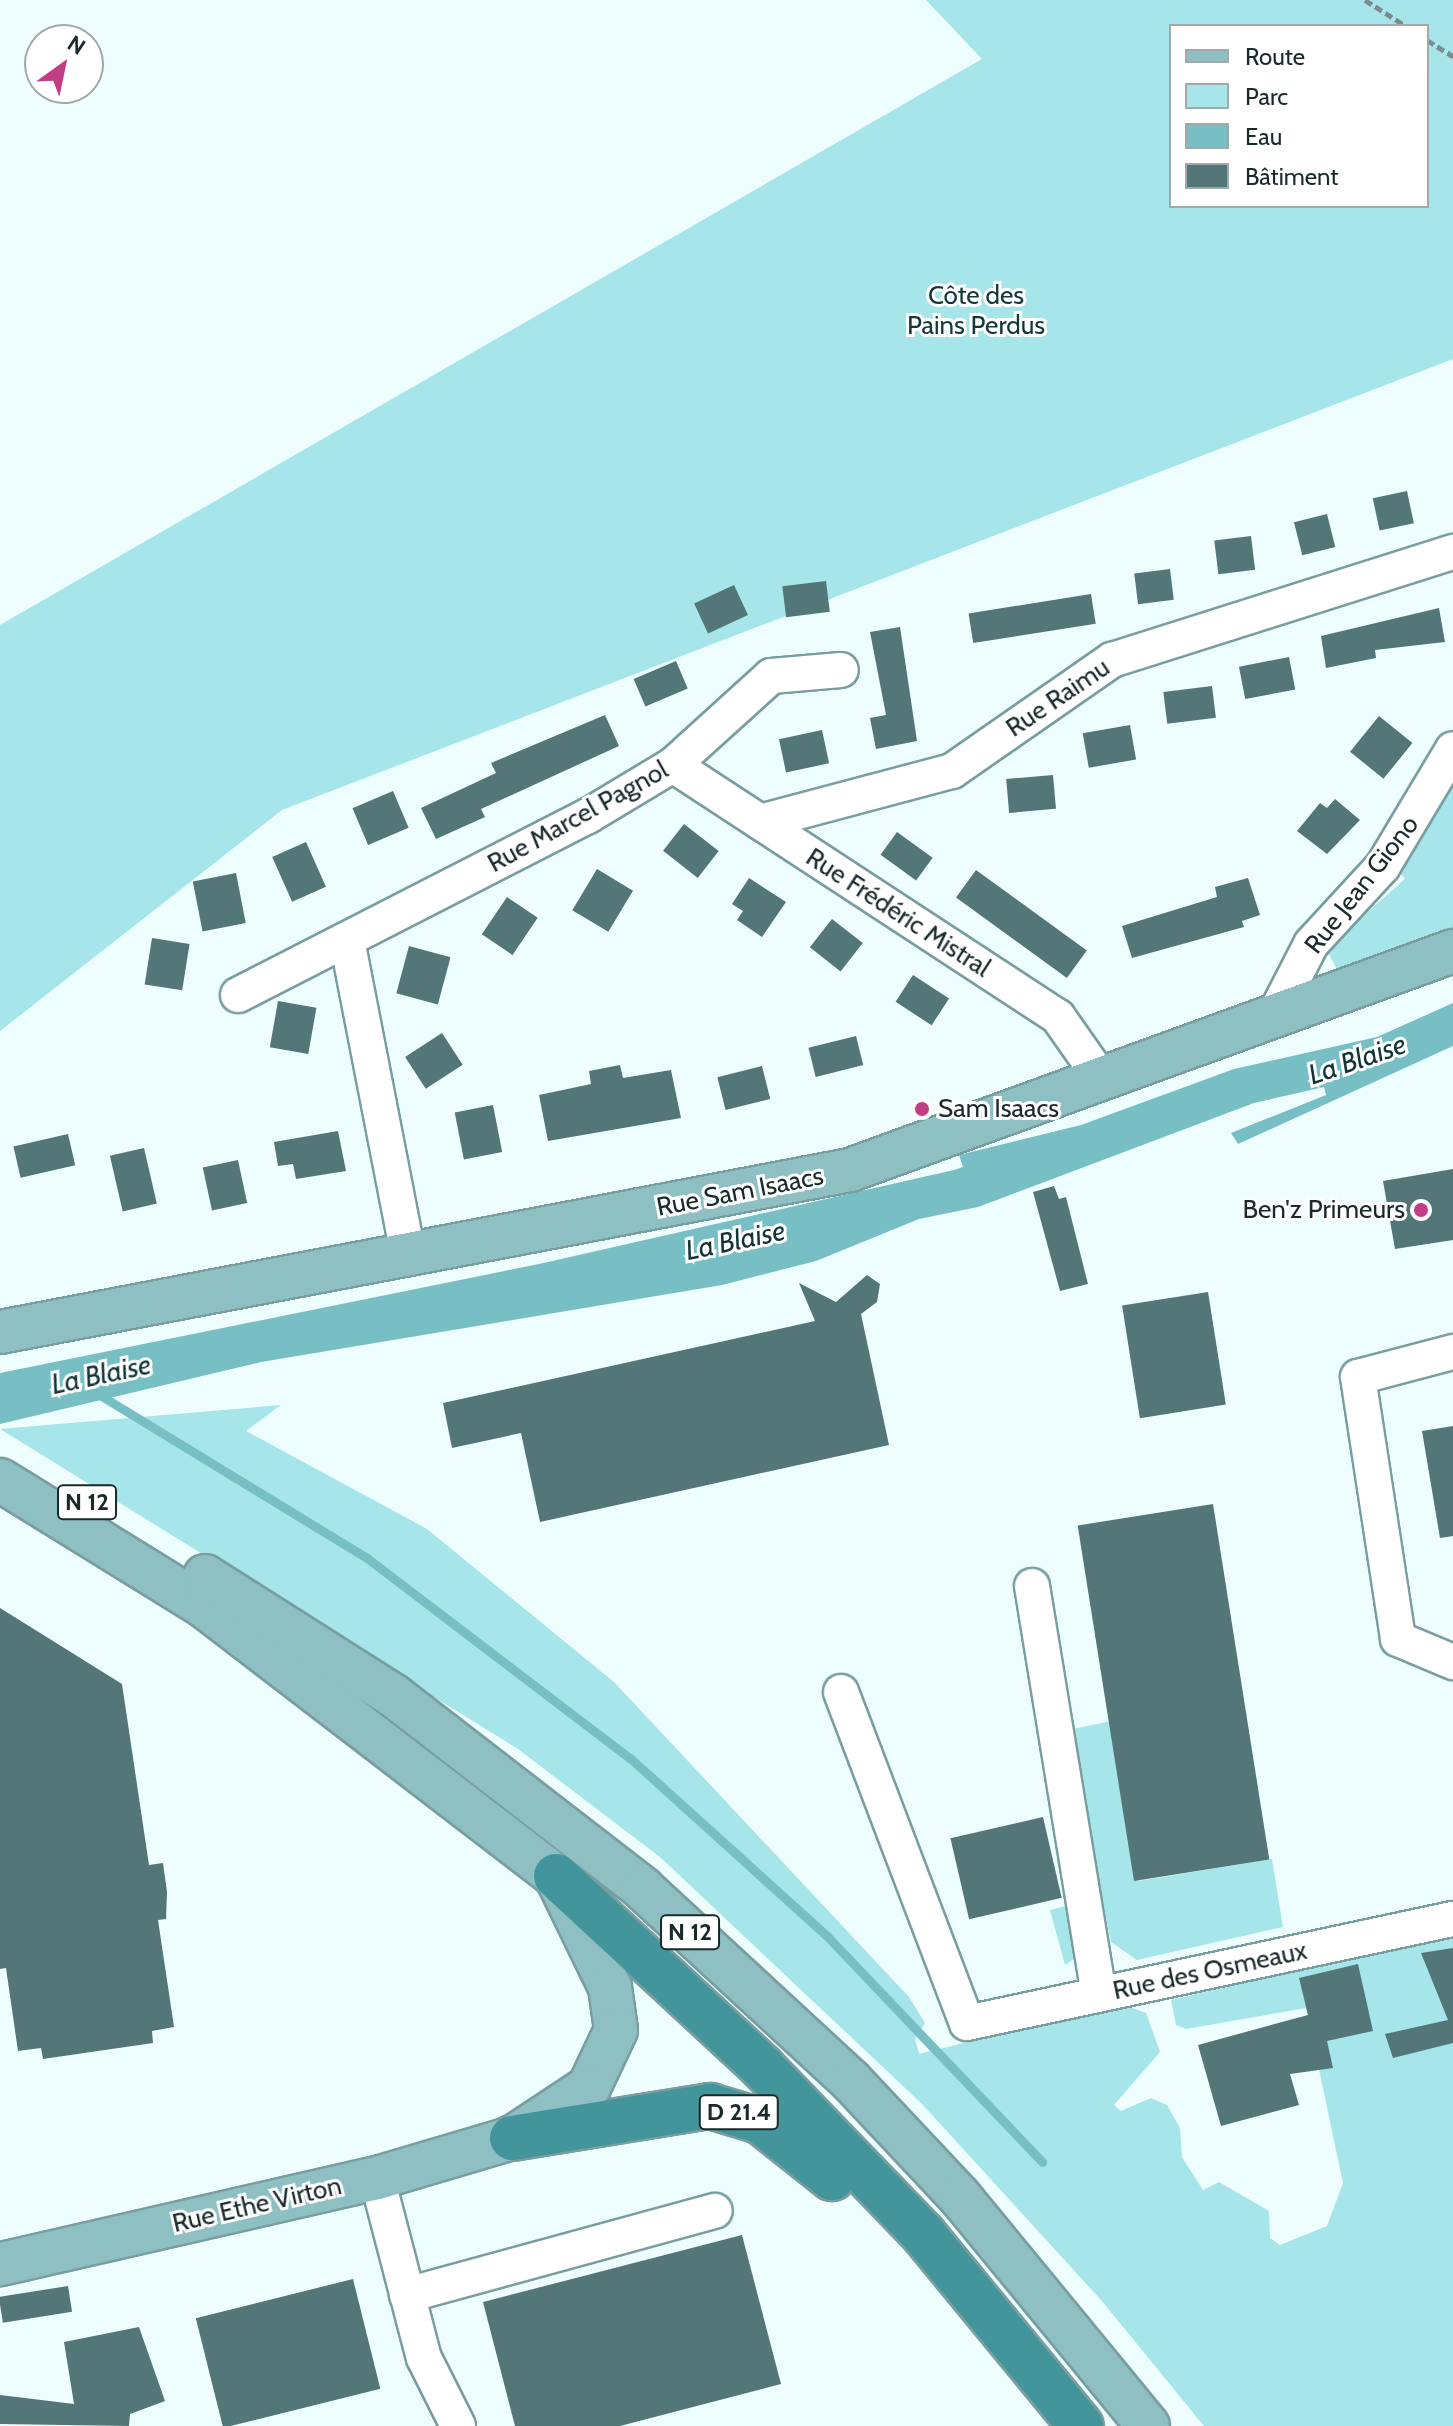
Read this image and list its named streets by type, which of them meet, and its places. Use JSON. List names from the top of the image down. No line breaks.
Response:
{"streets":{"highway":["N 12","D 21.4"],"main road":["Rue Sam Isaacs","Rue Ethe Virton"],"street":["Rue Raimu","Rue Marcel Pagnol","Rue Jean Giono","Rue Frédéric Mistral","Rue des Osmeaux"]},"crossings":[["Rue Raimu","Rue Frédéric Mistral"],["Rue Marcel Pagnol","Rue Frédéric Mistral"],["Rue Jean Giono","Rue Sam Isaacs"],["Rue Frédéric Mistral","Rue Sam Isaacs"],["N 12","D 21.4"],["D 21.4","Rue Ethe Virton"]],"water":["La Blaise"],"parks":["Côte des Pains Perdus"],"places":["Sam Isaacs","Ben'z Primeurs"],"legend":["Route","Parc","Eau","Bâtiment"],"north":"top right"}
